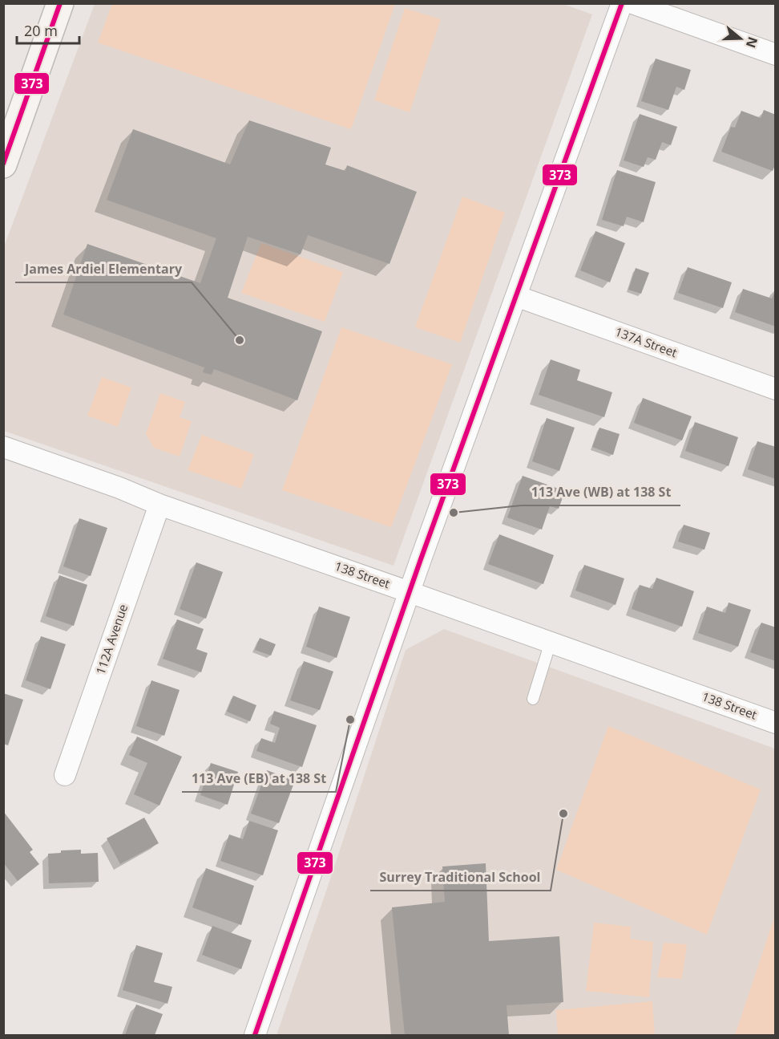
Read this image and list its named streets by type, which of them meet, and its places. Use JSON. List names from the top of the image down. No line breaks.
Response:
{"streets":{"street":["137A Street","138 Street","112A Avenue"]},"crossings":[["138 Street","112A Avenue"]],"places":["James Ardiel Elementary","113 Ave (WB) at 138 St","113 Ave (EB) at 138 St","Surrey Traditional School"],"lines":["transit line 373"],"scale_bar":"20 m","north":"right"}
